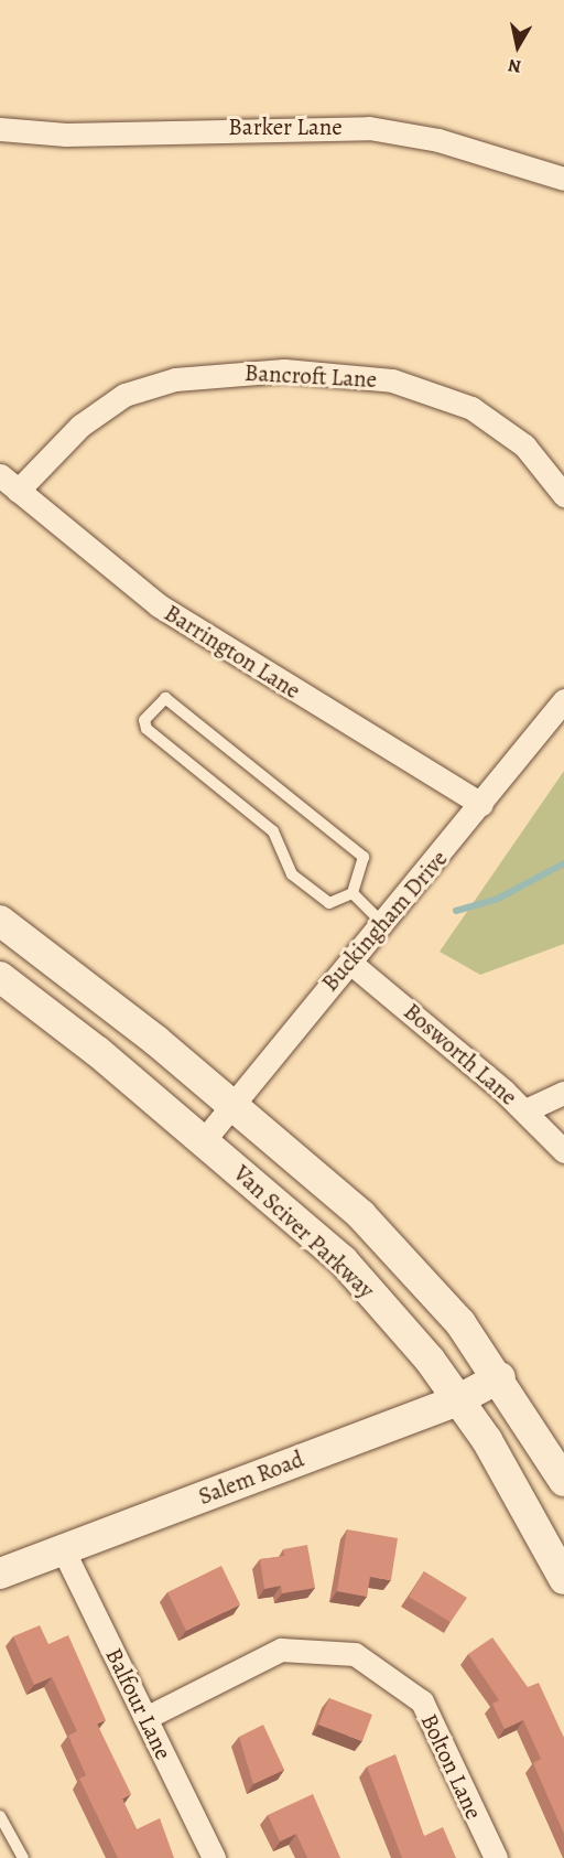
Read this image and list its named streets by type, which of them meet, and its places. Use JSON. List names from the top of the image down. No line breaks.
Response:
{"streets":{"street":["Barker Lane","Bancroft Lane","Barrington Lane","Buckingham Drive","Bosworth Lane","Van Sciver Parkway","Salem Road","Balfour Lane","Bolton Lane"]},"crossings":[["Bancroft Lane","Barrington Lane"],["Barrington Lane","Buckingham Drive"],["Buckingham Drive","Bosworth Lane"],["Buckingham Drive","Van Sciver Parkway"],["Van Sciver Parkway","Salem Road"],["Salem Road","Balfour Lane"],["Balfour Lane","Bolton Lane"]],"north":"bottom"}
